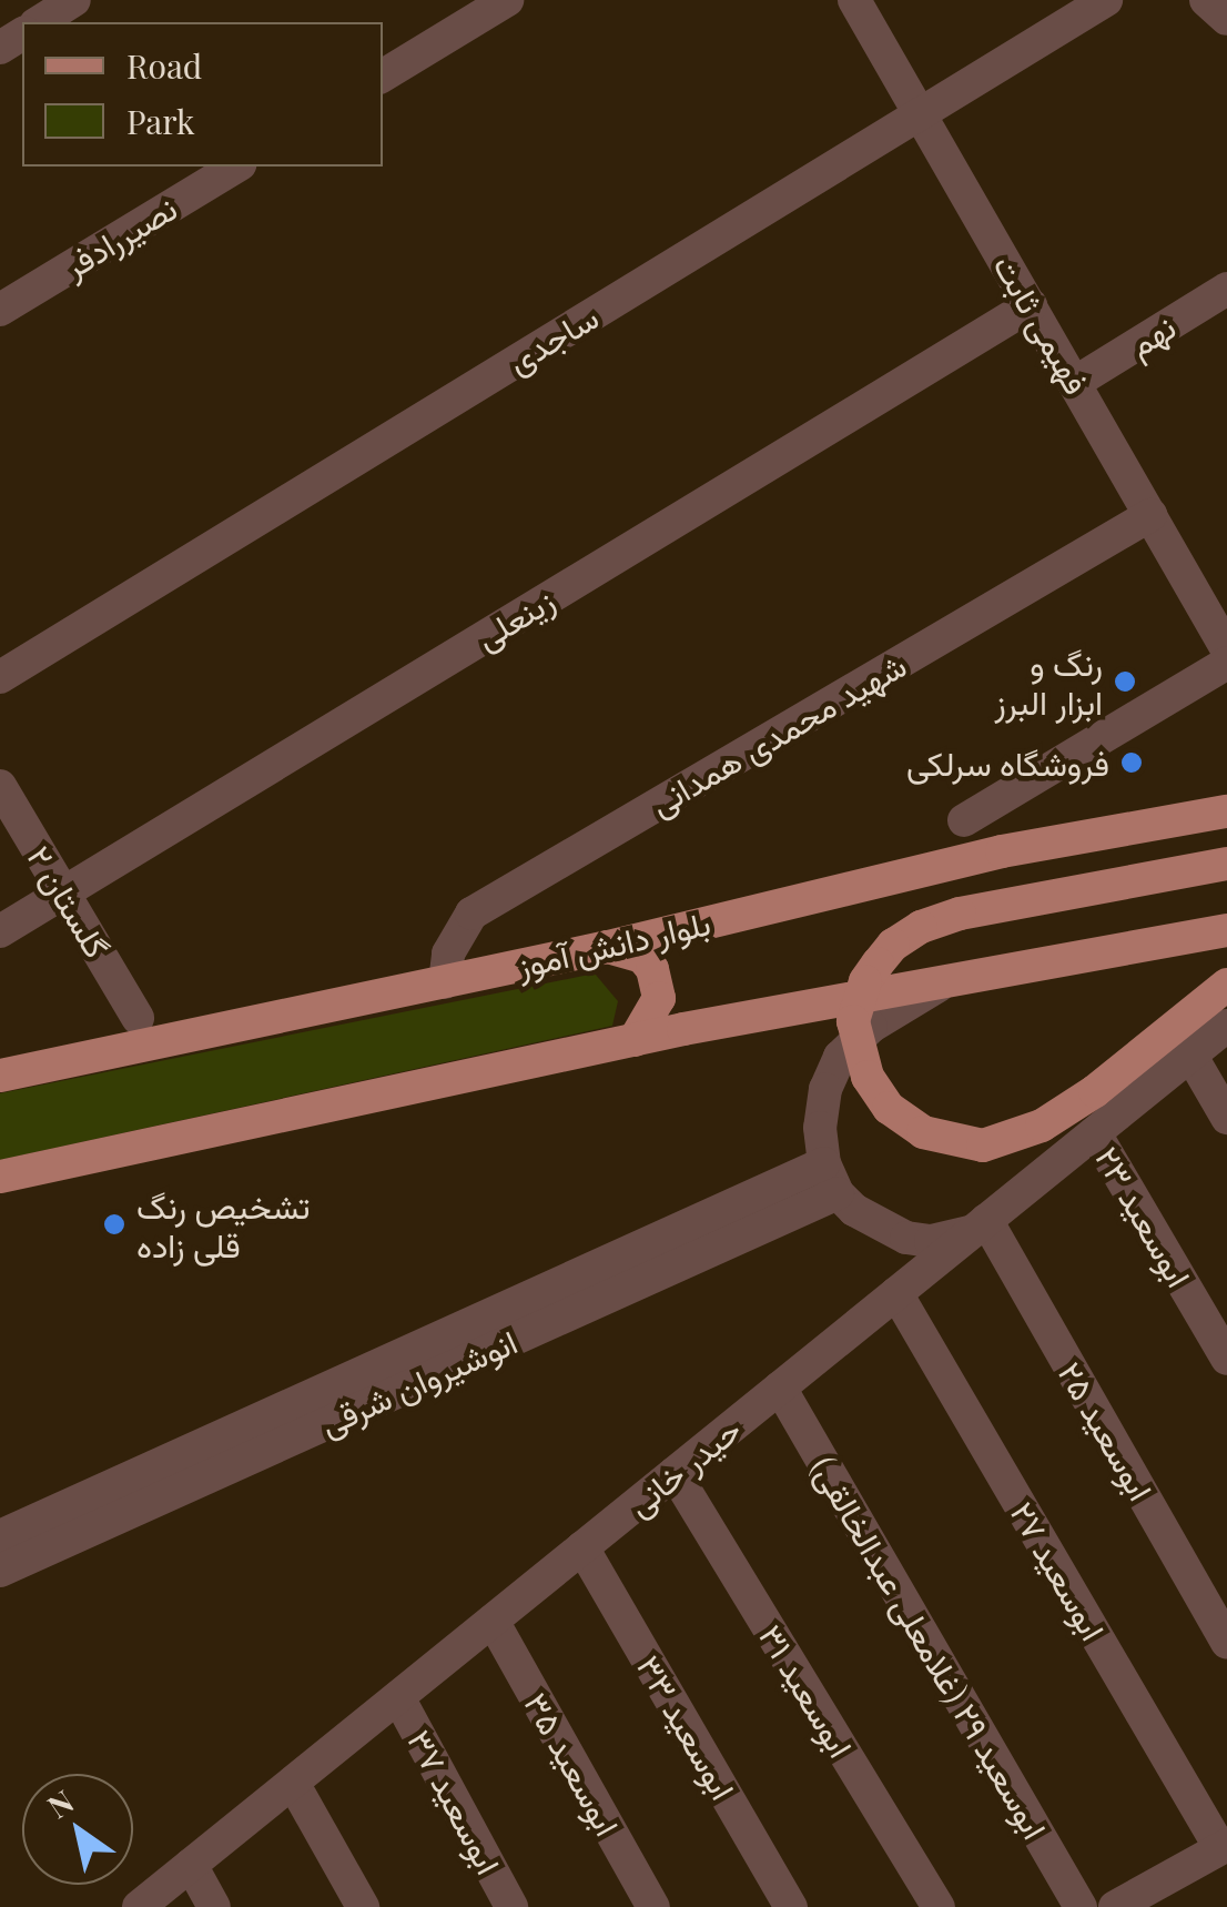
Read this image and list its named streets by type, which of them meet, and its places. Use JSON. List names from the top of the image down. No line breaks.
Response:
{"streets":{"main road":["بلوار دانش آموز"],"street":["نصیررادفر","فهیمی ثابت","نهم","ساجدی","زینعلی","شهید محمدی همدانی","گلستان ۲","ابوسعید ۲۳","انوشیروان شرقی","ابوسعید ۲۵","حیدر خانی","ابوسعید ۲۷","ابوسعید ۲۹ (غلامعلی عبدالخالقی)","ابوسعید ۳۱","ابوسعید ۳۳","ابوسعید ۳۵","ابوسعید ۳۷"]},"crossings":[["فهیمی ثابت","نهم"],["فهیمی ثابت","ساجدی"],["فهیمی ثابت","زینعلی"],["فهیمی ثابت","شهید محمدی همدانی"],["زینعلی","گلستان ۲"],["شهید محمدی همدانی","بلوار دانش آموز"],["ابوسعید ۲۳","حیدر خانی"],["ابوسعید ۲۵","حیدر خانی"],["حیدر خانی","ابوسعید ۲۷"],["حیدر خانی","ابوسعید ۲۹ (غلامعلی عبدالخالقی)"],["حیدر خانی","ابوسعید ۳۱"],["حیدر خانی","ابوسعید ۳۳"],["حیدر خانی","ابوسعید ۳۵"],["حیدر خانی","ابوسعید ۳۷"]],"places":["رنگ و ابزار البرز","فروشگاه سرلکی","تشخیص رنگ قلی زاده"],"legend":["Road","Park"],"north":"top left"}
